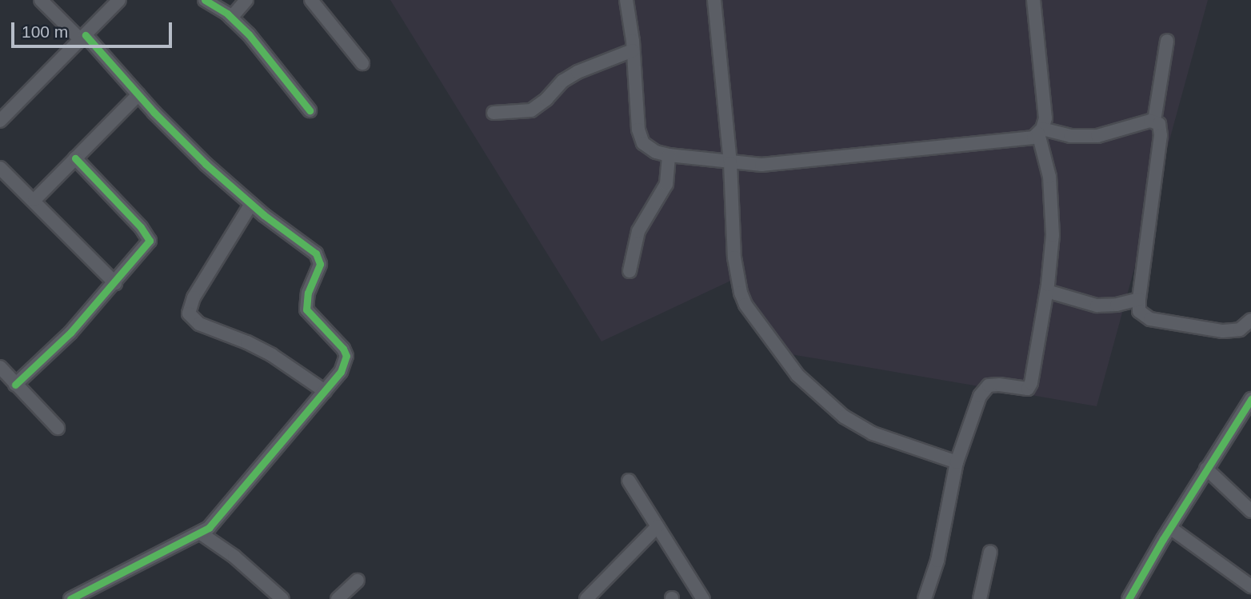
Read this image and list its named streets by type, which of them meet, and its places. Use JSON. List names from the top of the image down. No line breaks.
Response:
{"scale_bar":"100 m"}
